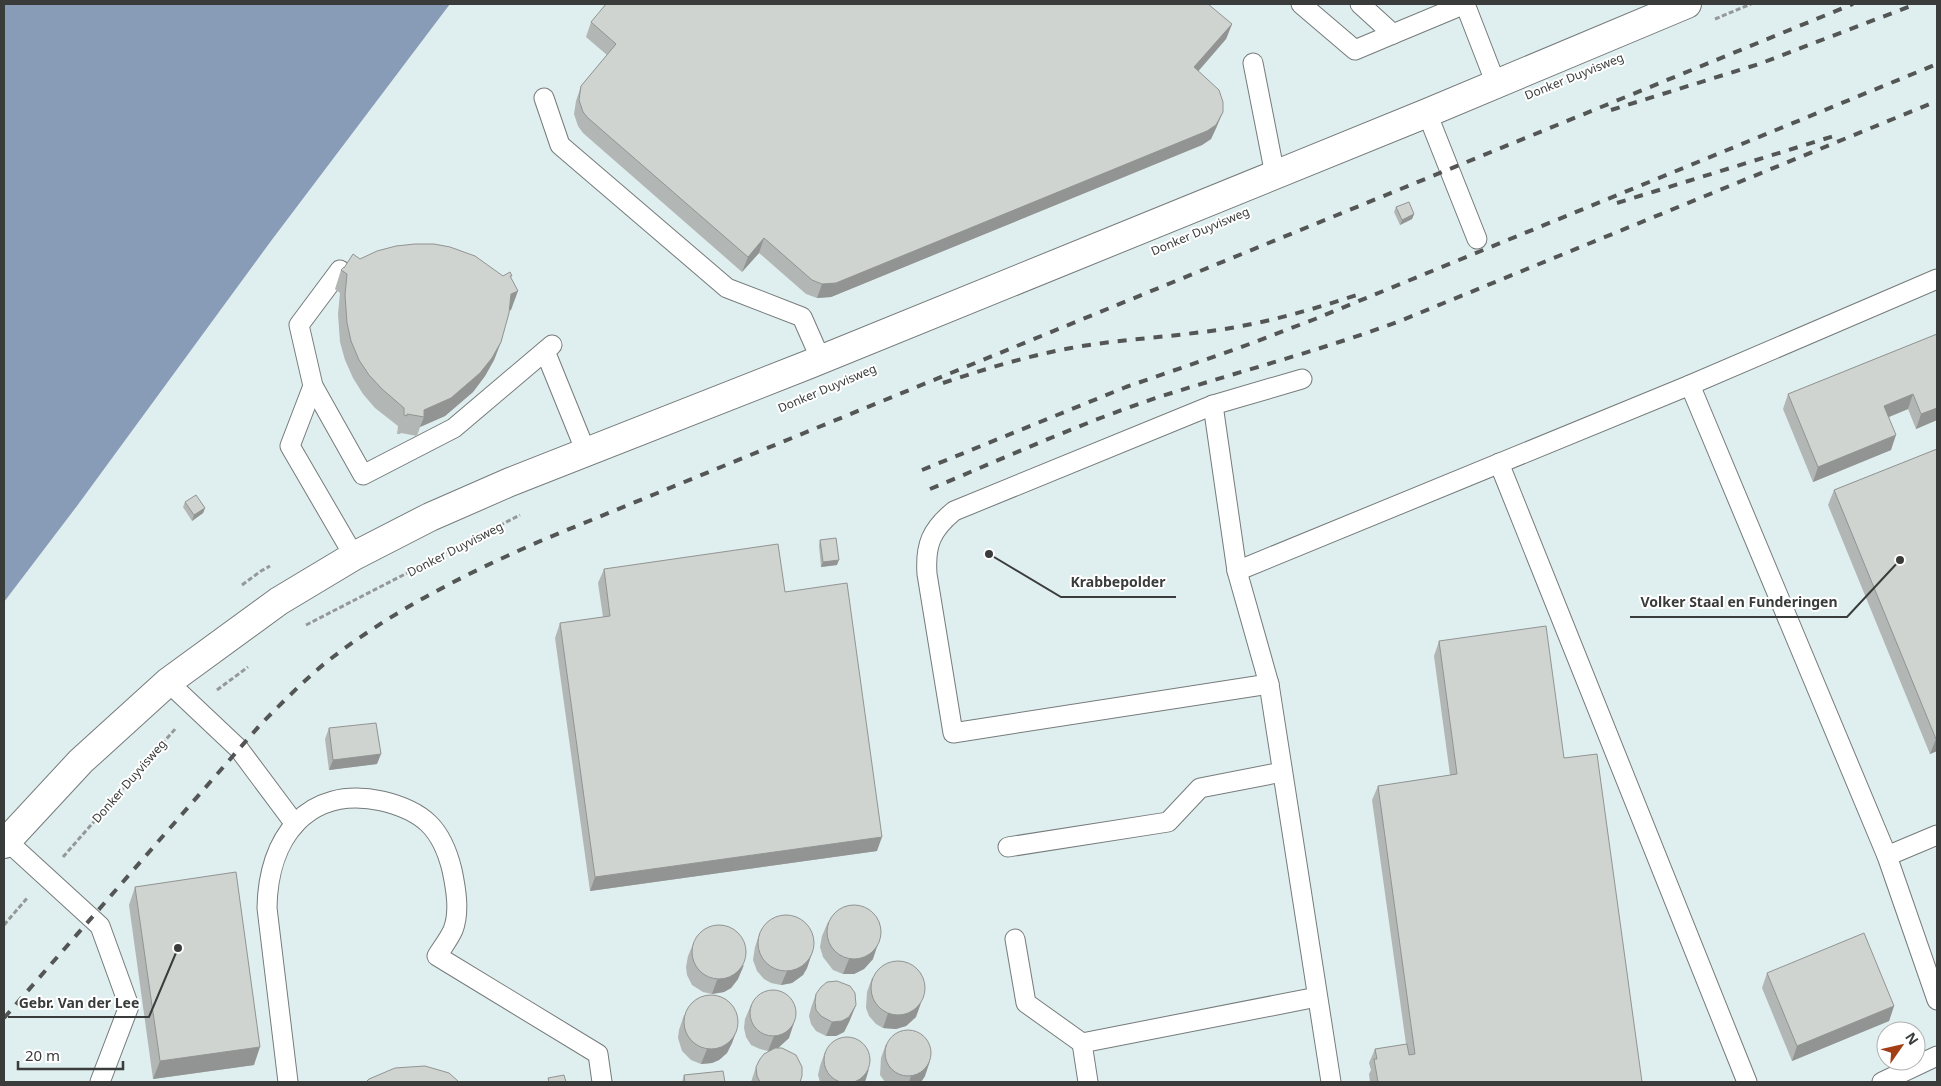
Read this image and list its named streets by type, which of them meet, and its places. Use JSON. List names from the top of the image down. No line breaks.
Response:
{"streets":{"street":["Donker Duyvisweg"]},"places":["Krabbepolder","Volker Staal en Funderingen","Gebr. Van der Lee"],"scale_bar":"20 m","north":"top right"}
